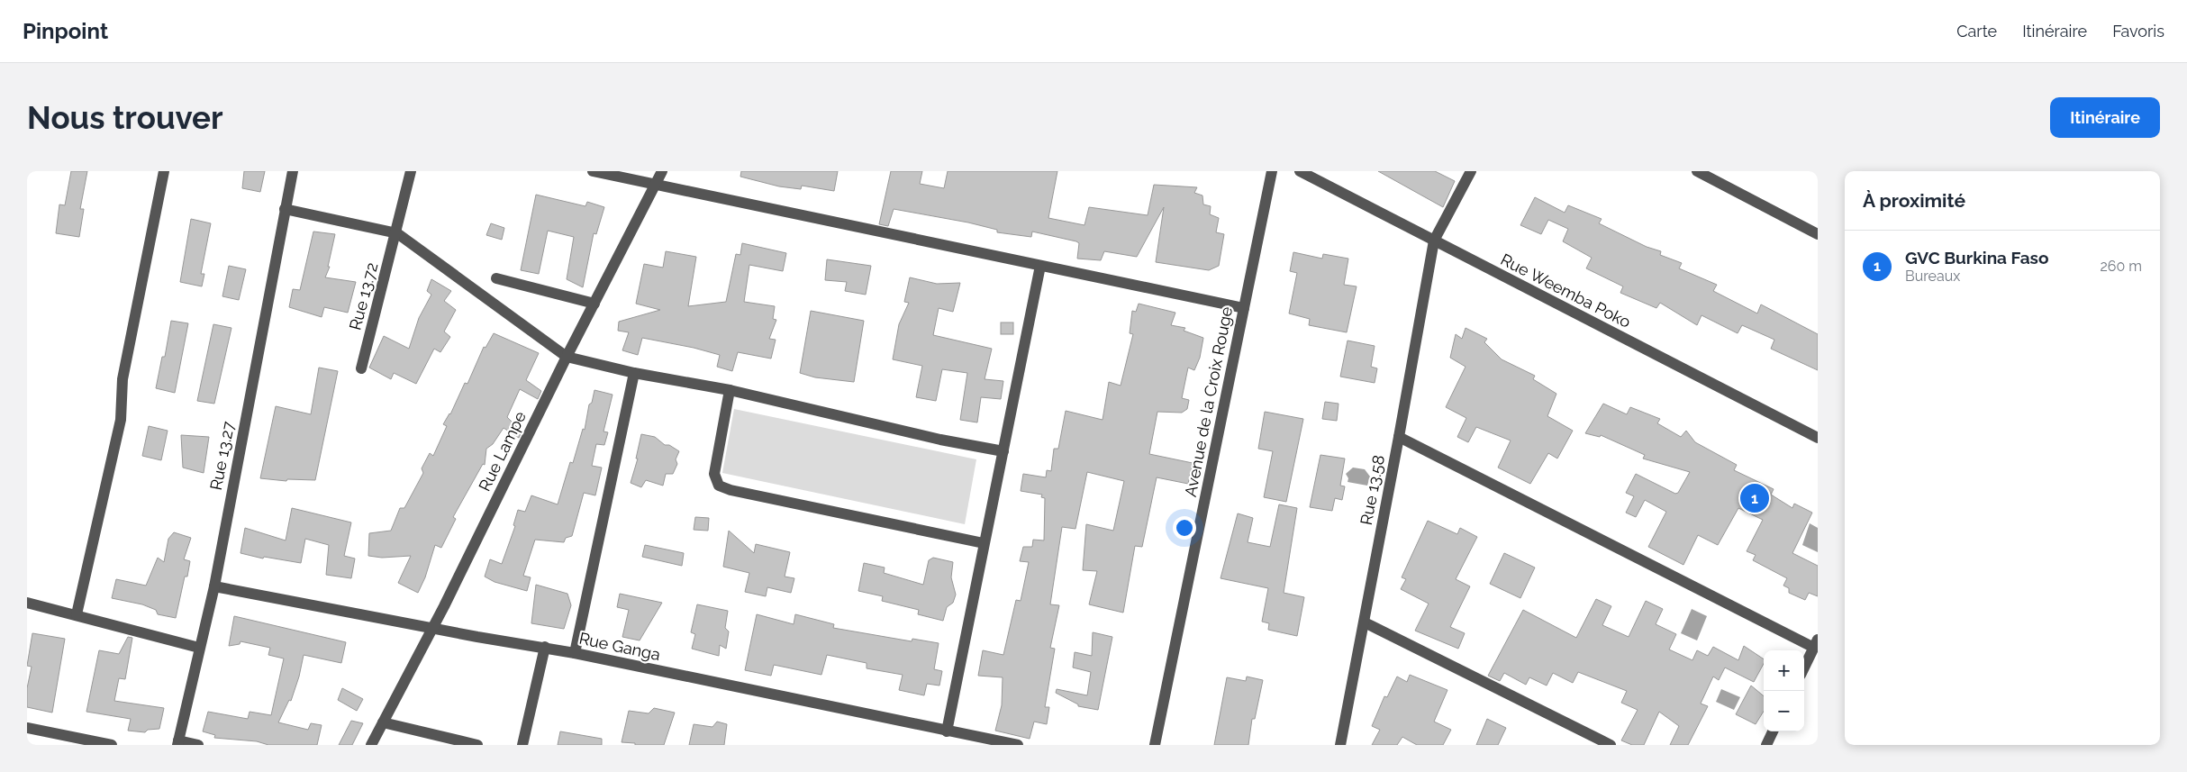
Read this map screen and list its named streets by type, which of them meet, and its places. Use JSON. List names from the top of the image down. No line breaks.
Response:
{"streets":{"street":["Rue Weemba Poko","Rue 13.72","Avenue de la Croix Rouge","Rue Lampe","Rue 13.27","Rue 13.58","Rue Ganga"]},"crossings":[["Rue Weemba Poko","Rue 13.58"],["Rue Lampe","Rue Ganga"],["Rue 13.27","Rue Ganga"]],"page":{"header":"Pinpoint","nav":["Carte","Itinéraire","Favoris"],"buttons":"Itinéraire","title":"Nous trouver","heading":"À proximité","list":[{"mark":"1","name":"GVC Burkina Faso","note":"Bureaux","value":"260 m"}],"pins":"1","map_buttons":["+","−"]}}
